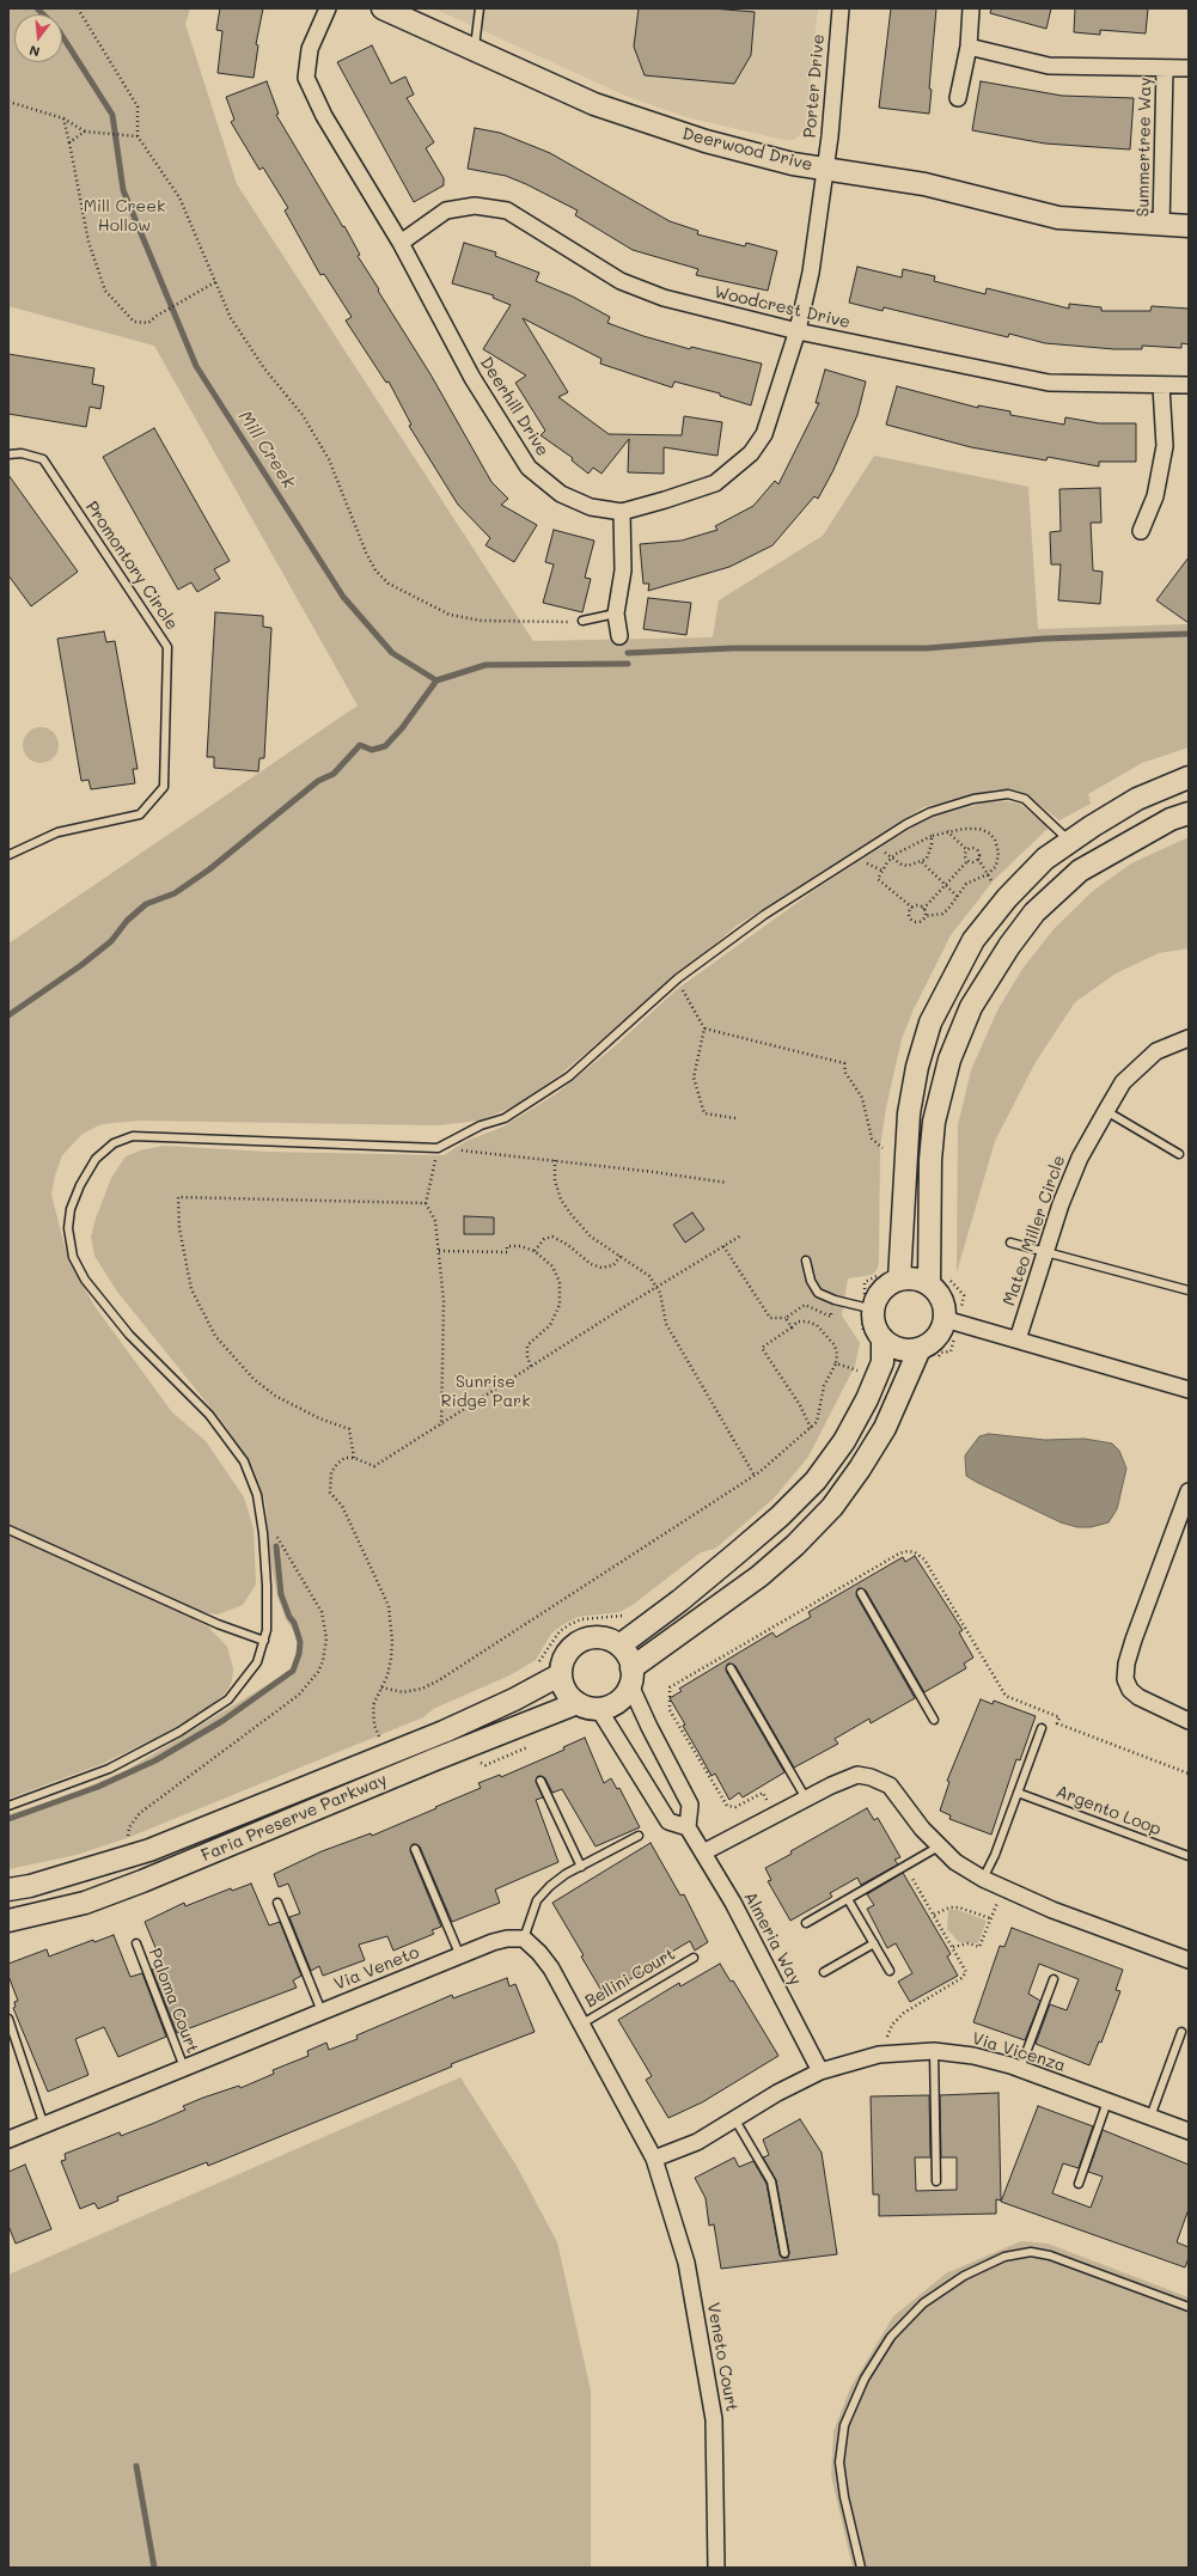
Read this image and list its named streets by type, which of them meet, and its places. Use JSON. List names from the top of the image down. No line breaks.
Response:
{"streets":{"street":["Porter Drive","Summertree Way","Deerwood Drive","Woodcrest Drive","Deerhill Drive","Mateo Miller Circle","Faria Preserve Parkway","Almeria Way","Via Veneto","Via Vicenza","Veneto Court"],"lane":["Promontory Circle","Argento Loop","Bellini Court","Paloma Court"]},"crossings":[["Porter Drive","Deerwood Drive"],["Porter Drive","Deerhill Drive"],["Summertree Way","Deerwood Drive"],["Deerwood Drive","Deerhill Drive"],["Woodcrest Drive","Deerhill Drive"],["Almeria Way","Via Vicenza"],["Via Veneto","Paloma Court"],["Via Vicenza","Veneto Court"]],"water":["Mill Creek"],"parks":["Mill Creek Hollow","Sunrise Ridge Park"],"north":"bottom"}
